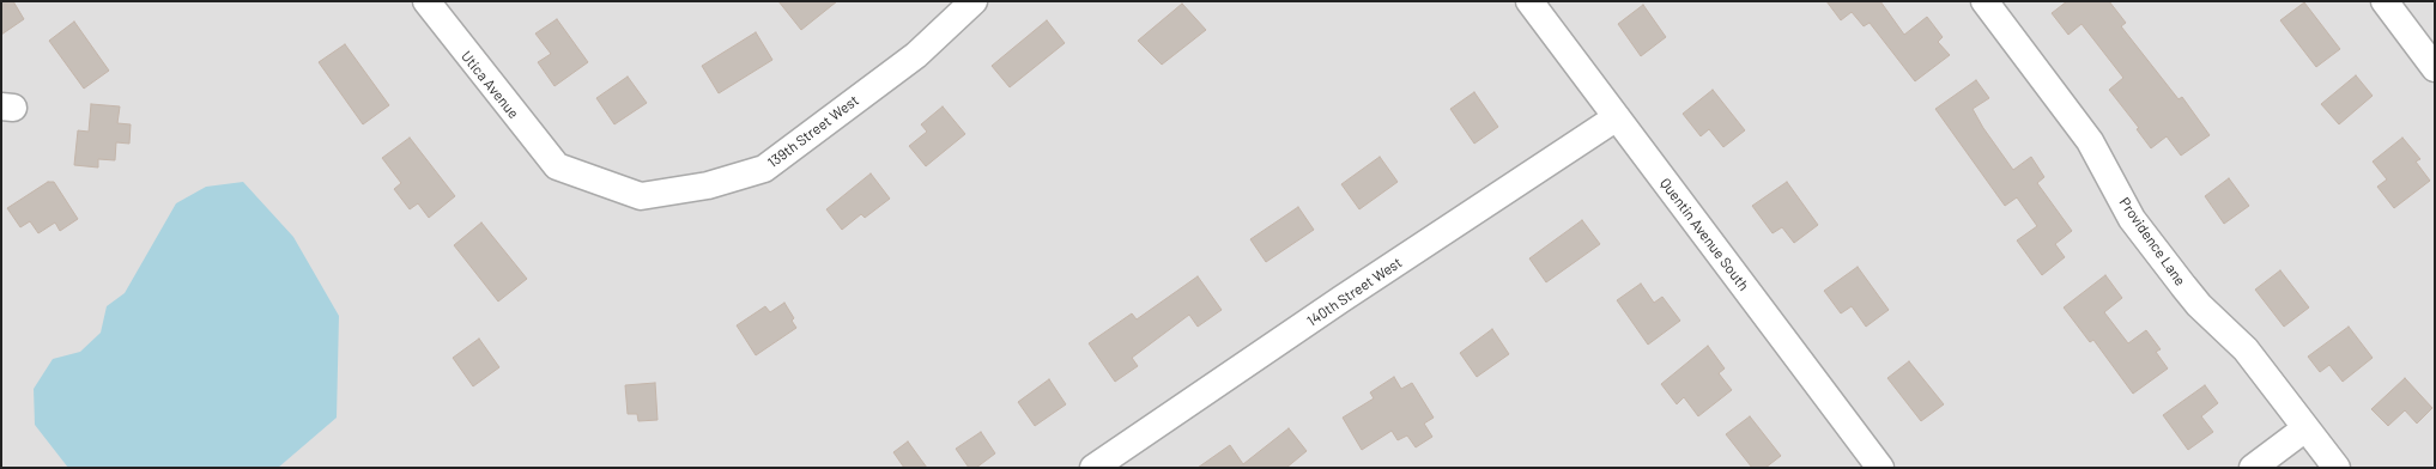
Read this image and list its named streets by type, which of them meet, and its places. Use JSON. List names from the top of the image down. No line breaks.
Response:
{"streets":{"street":["Utica Avenue","139th Street West","Quentin Avenue South","Providence Lane","140th Street West"]},"crossings":[["Utica Avenue","139th Street West"],["Quentin Avenue South","140th Street West"]]}
